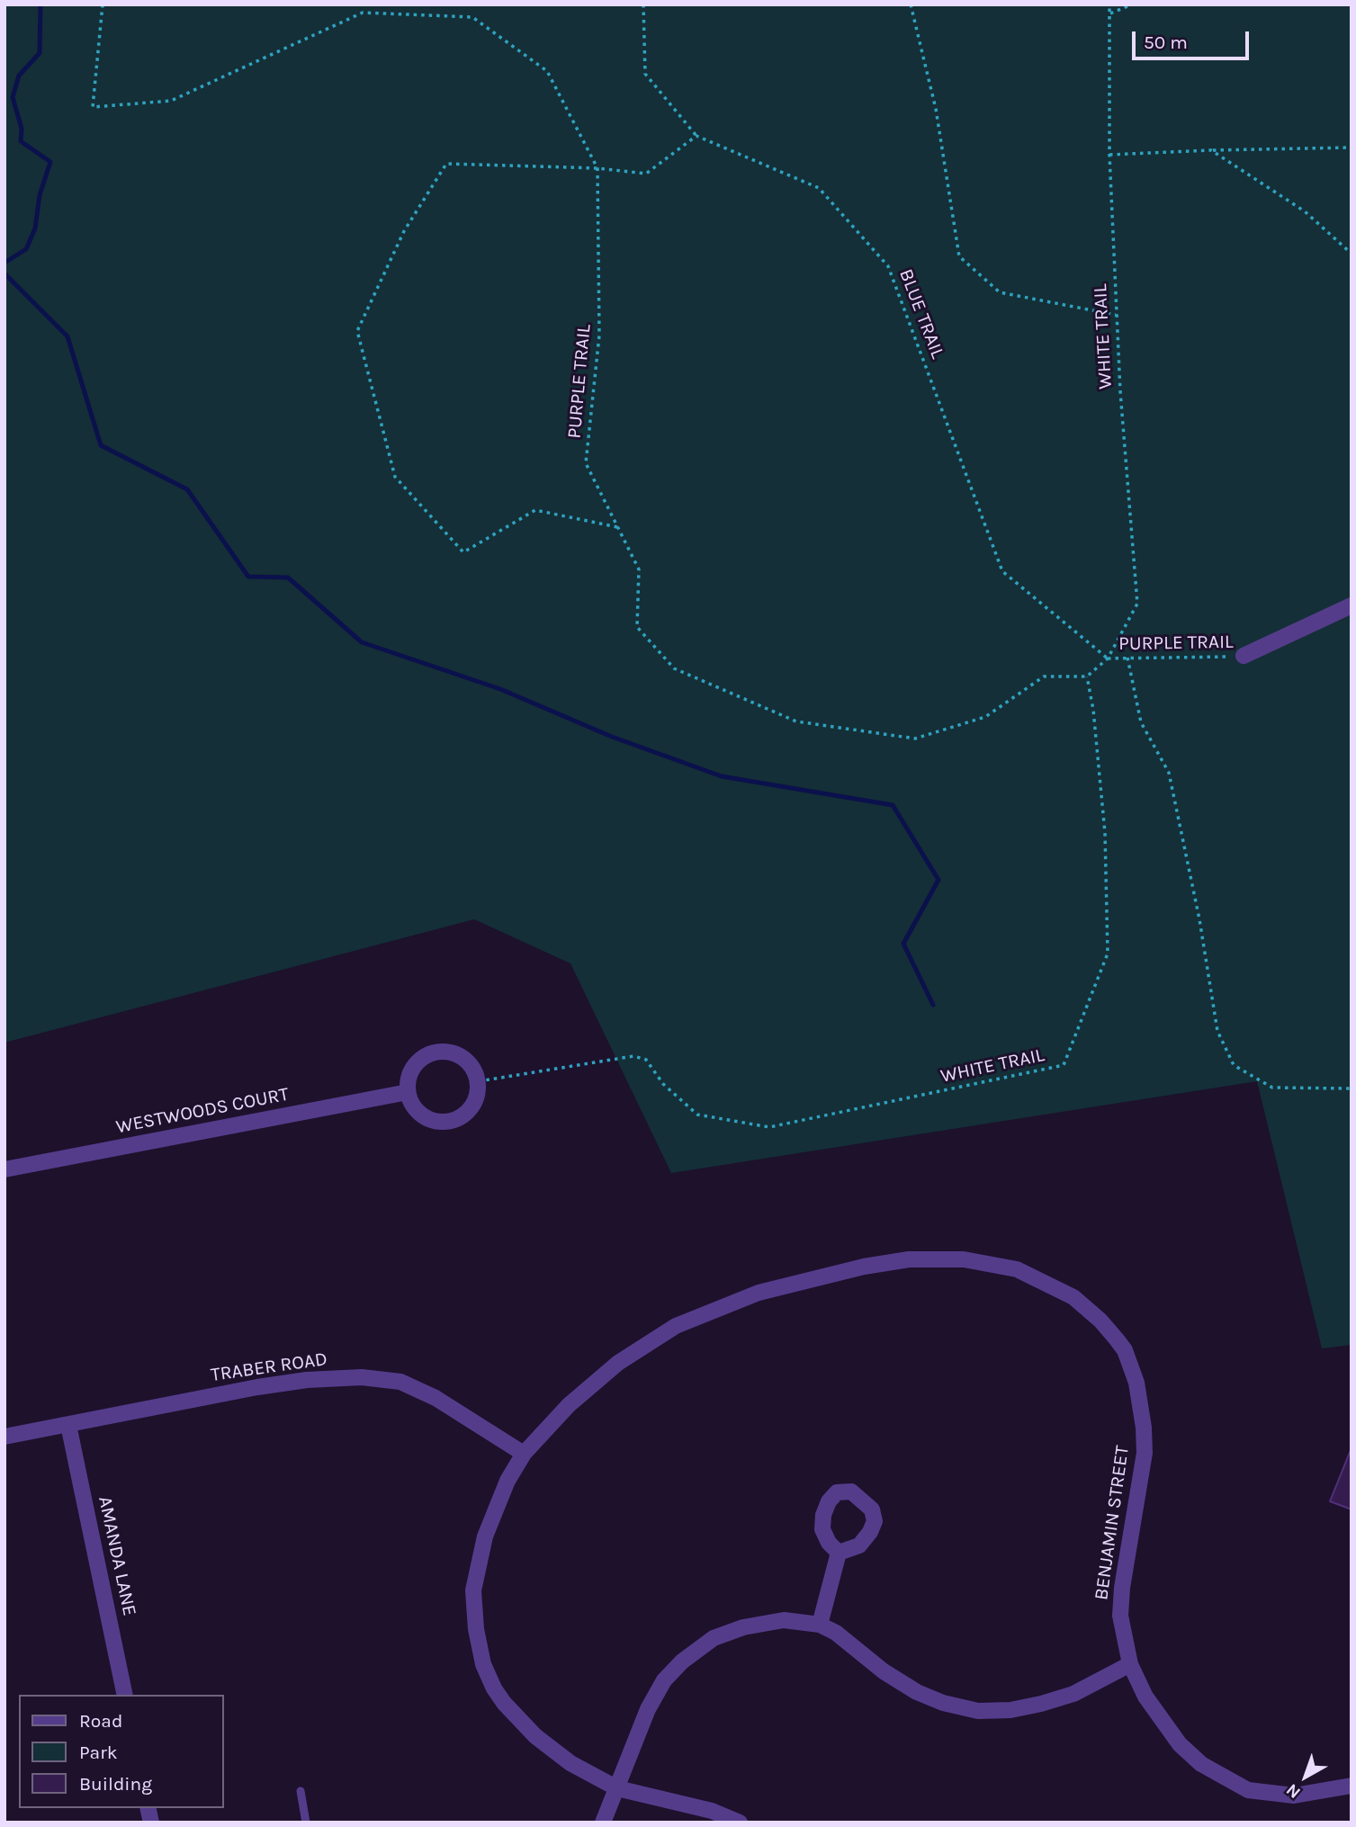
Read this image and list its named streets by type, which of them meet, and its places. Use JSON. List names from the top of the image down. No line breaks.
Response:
{"streets":{"street":["WESTWOODS COURT","TRABER ROAD","BENJAMIN STREET","AMANDA LANE"],"path":["BLUE TRAIL","WHITE TRAIL","PURPLE TRAIL"]},"crossings":[["BLUE TRAIL","WHITE TRAIL"],["BLUE TRAIL","PURPLE TRAIL"],["WHITE TRAIL","PURPLE TRAIL"],["WHITE TRAIL","WESTWOODS COURT"],["TRABER ROAD","BENJAMIN STREET"],["TRABER ROAD","AMANDA LANE"]],"legend":["Road","Park","Building"],"scale_bar":"50 m","north":"bottom left"}
